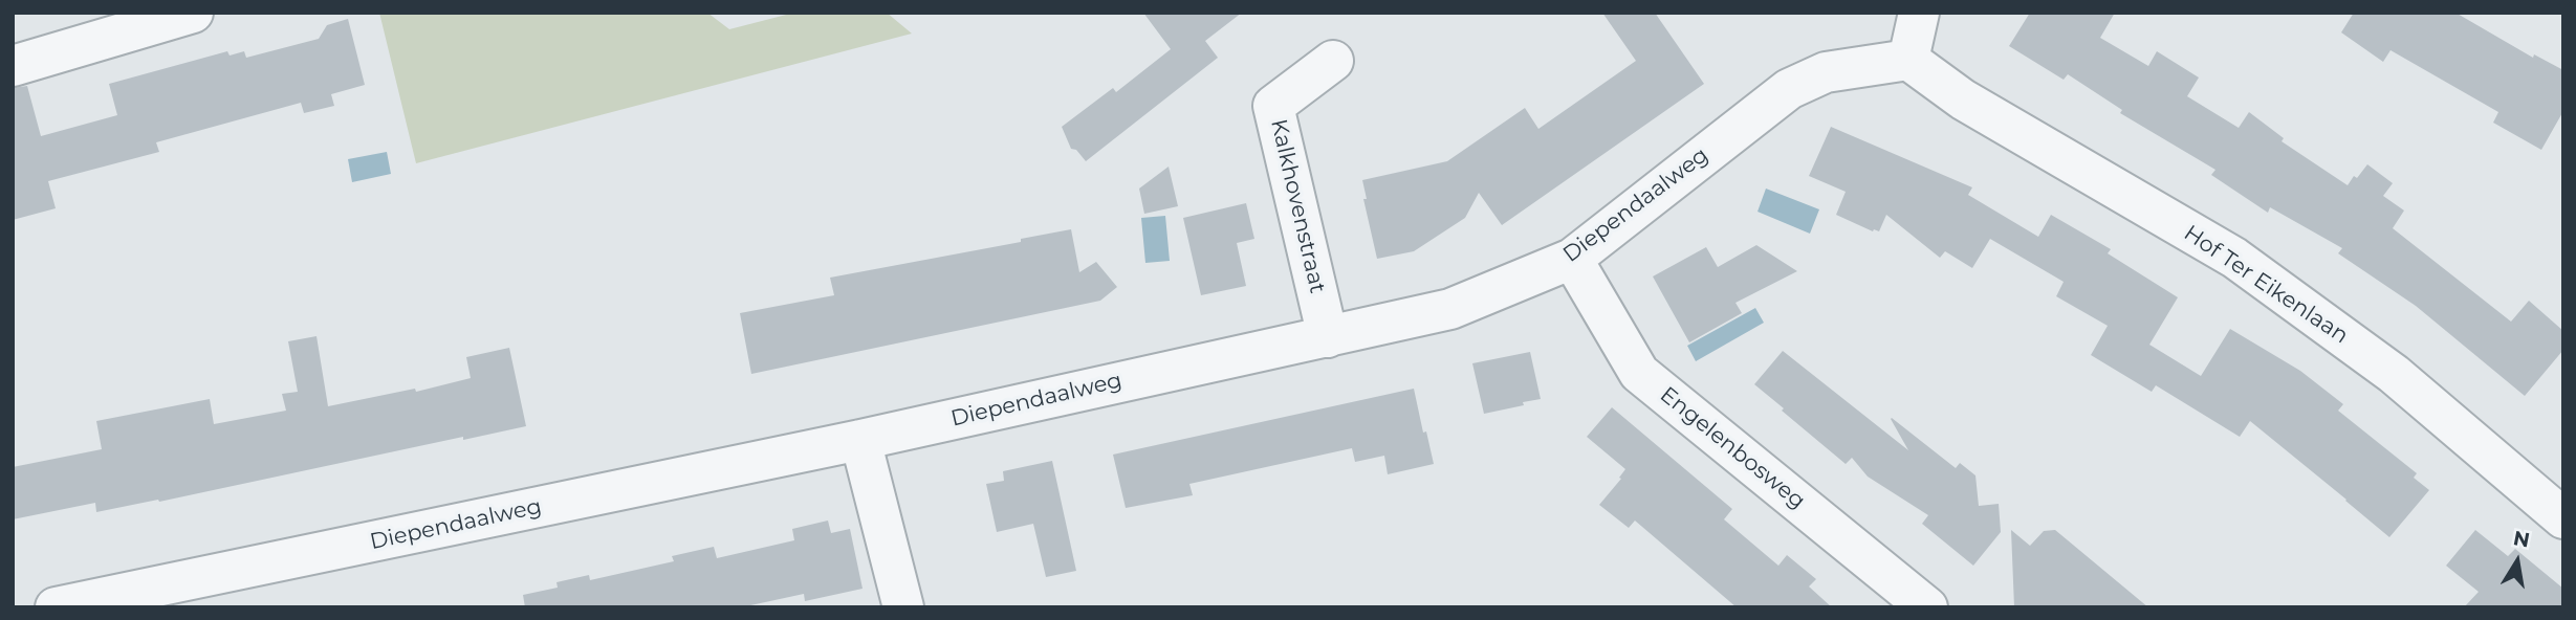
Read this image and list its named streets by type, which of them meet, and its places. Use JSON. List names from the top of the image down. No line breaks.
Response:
{"streets":{"street":["Diependaalweg","Kalkhovenstraat","Hof Ter Eikenlaan","Engelenbosweg"]},"crossings":[["Diependaalweg","Kalkhovenstraat"],["Diependaalweg","Hof Ter Eikenlaan"],["Diependaalweg","Engelenbosweg"]],"north":"top"}
